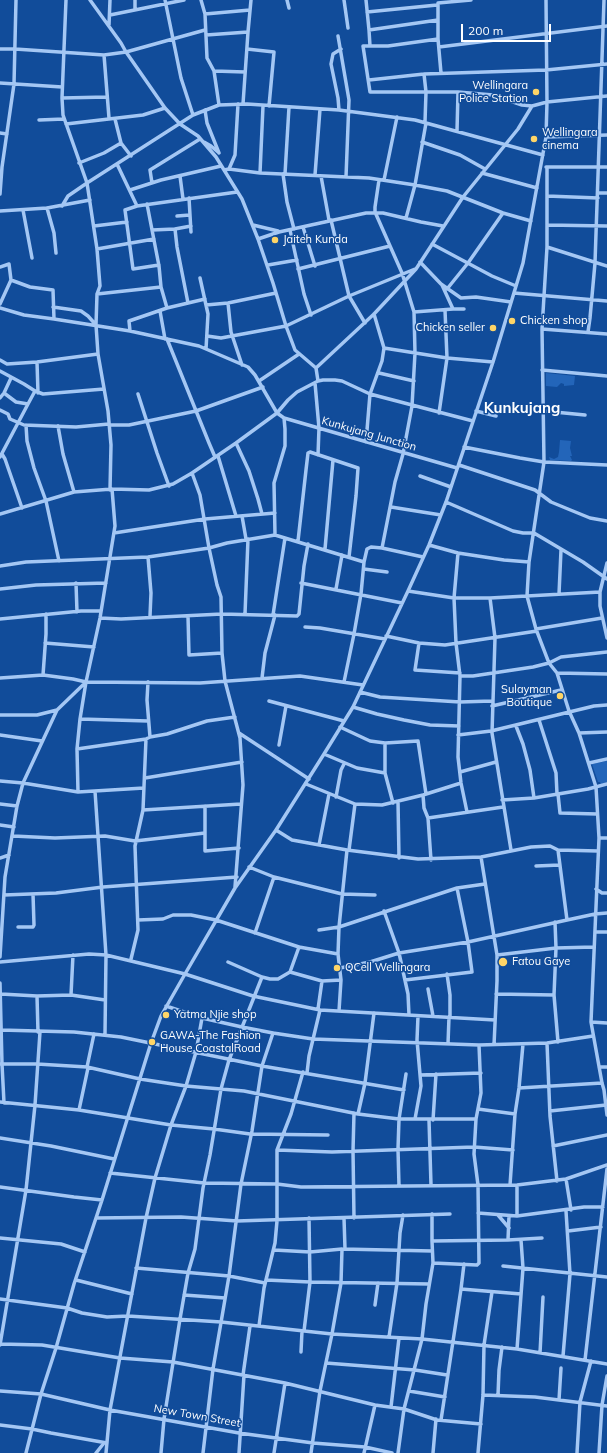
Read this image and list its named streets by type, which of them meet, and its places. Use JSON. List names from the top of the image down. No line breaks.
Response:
{"streets":{"street":["Kunkujang Junction","New Town Street"]},"districts":["Kunkujang"],"places":["Wellingara Police Station","Wellingara cinema","Jaiteh Kunda","Chicken shop","Chicken seller","Sulayman Boutique","Fatou Gaye","QCell Wellingara","Yatma Njie shop","GAWA-The Fashion House CoastalRoad"],"scale_bar":"200 m"}
